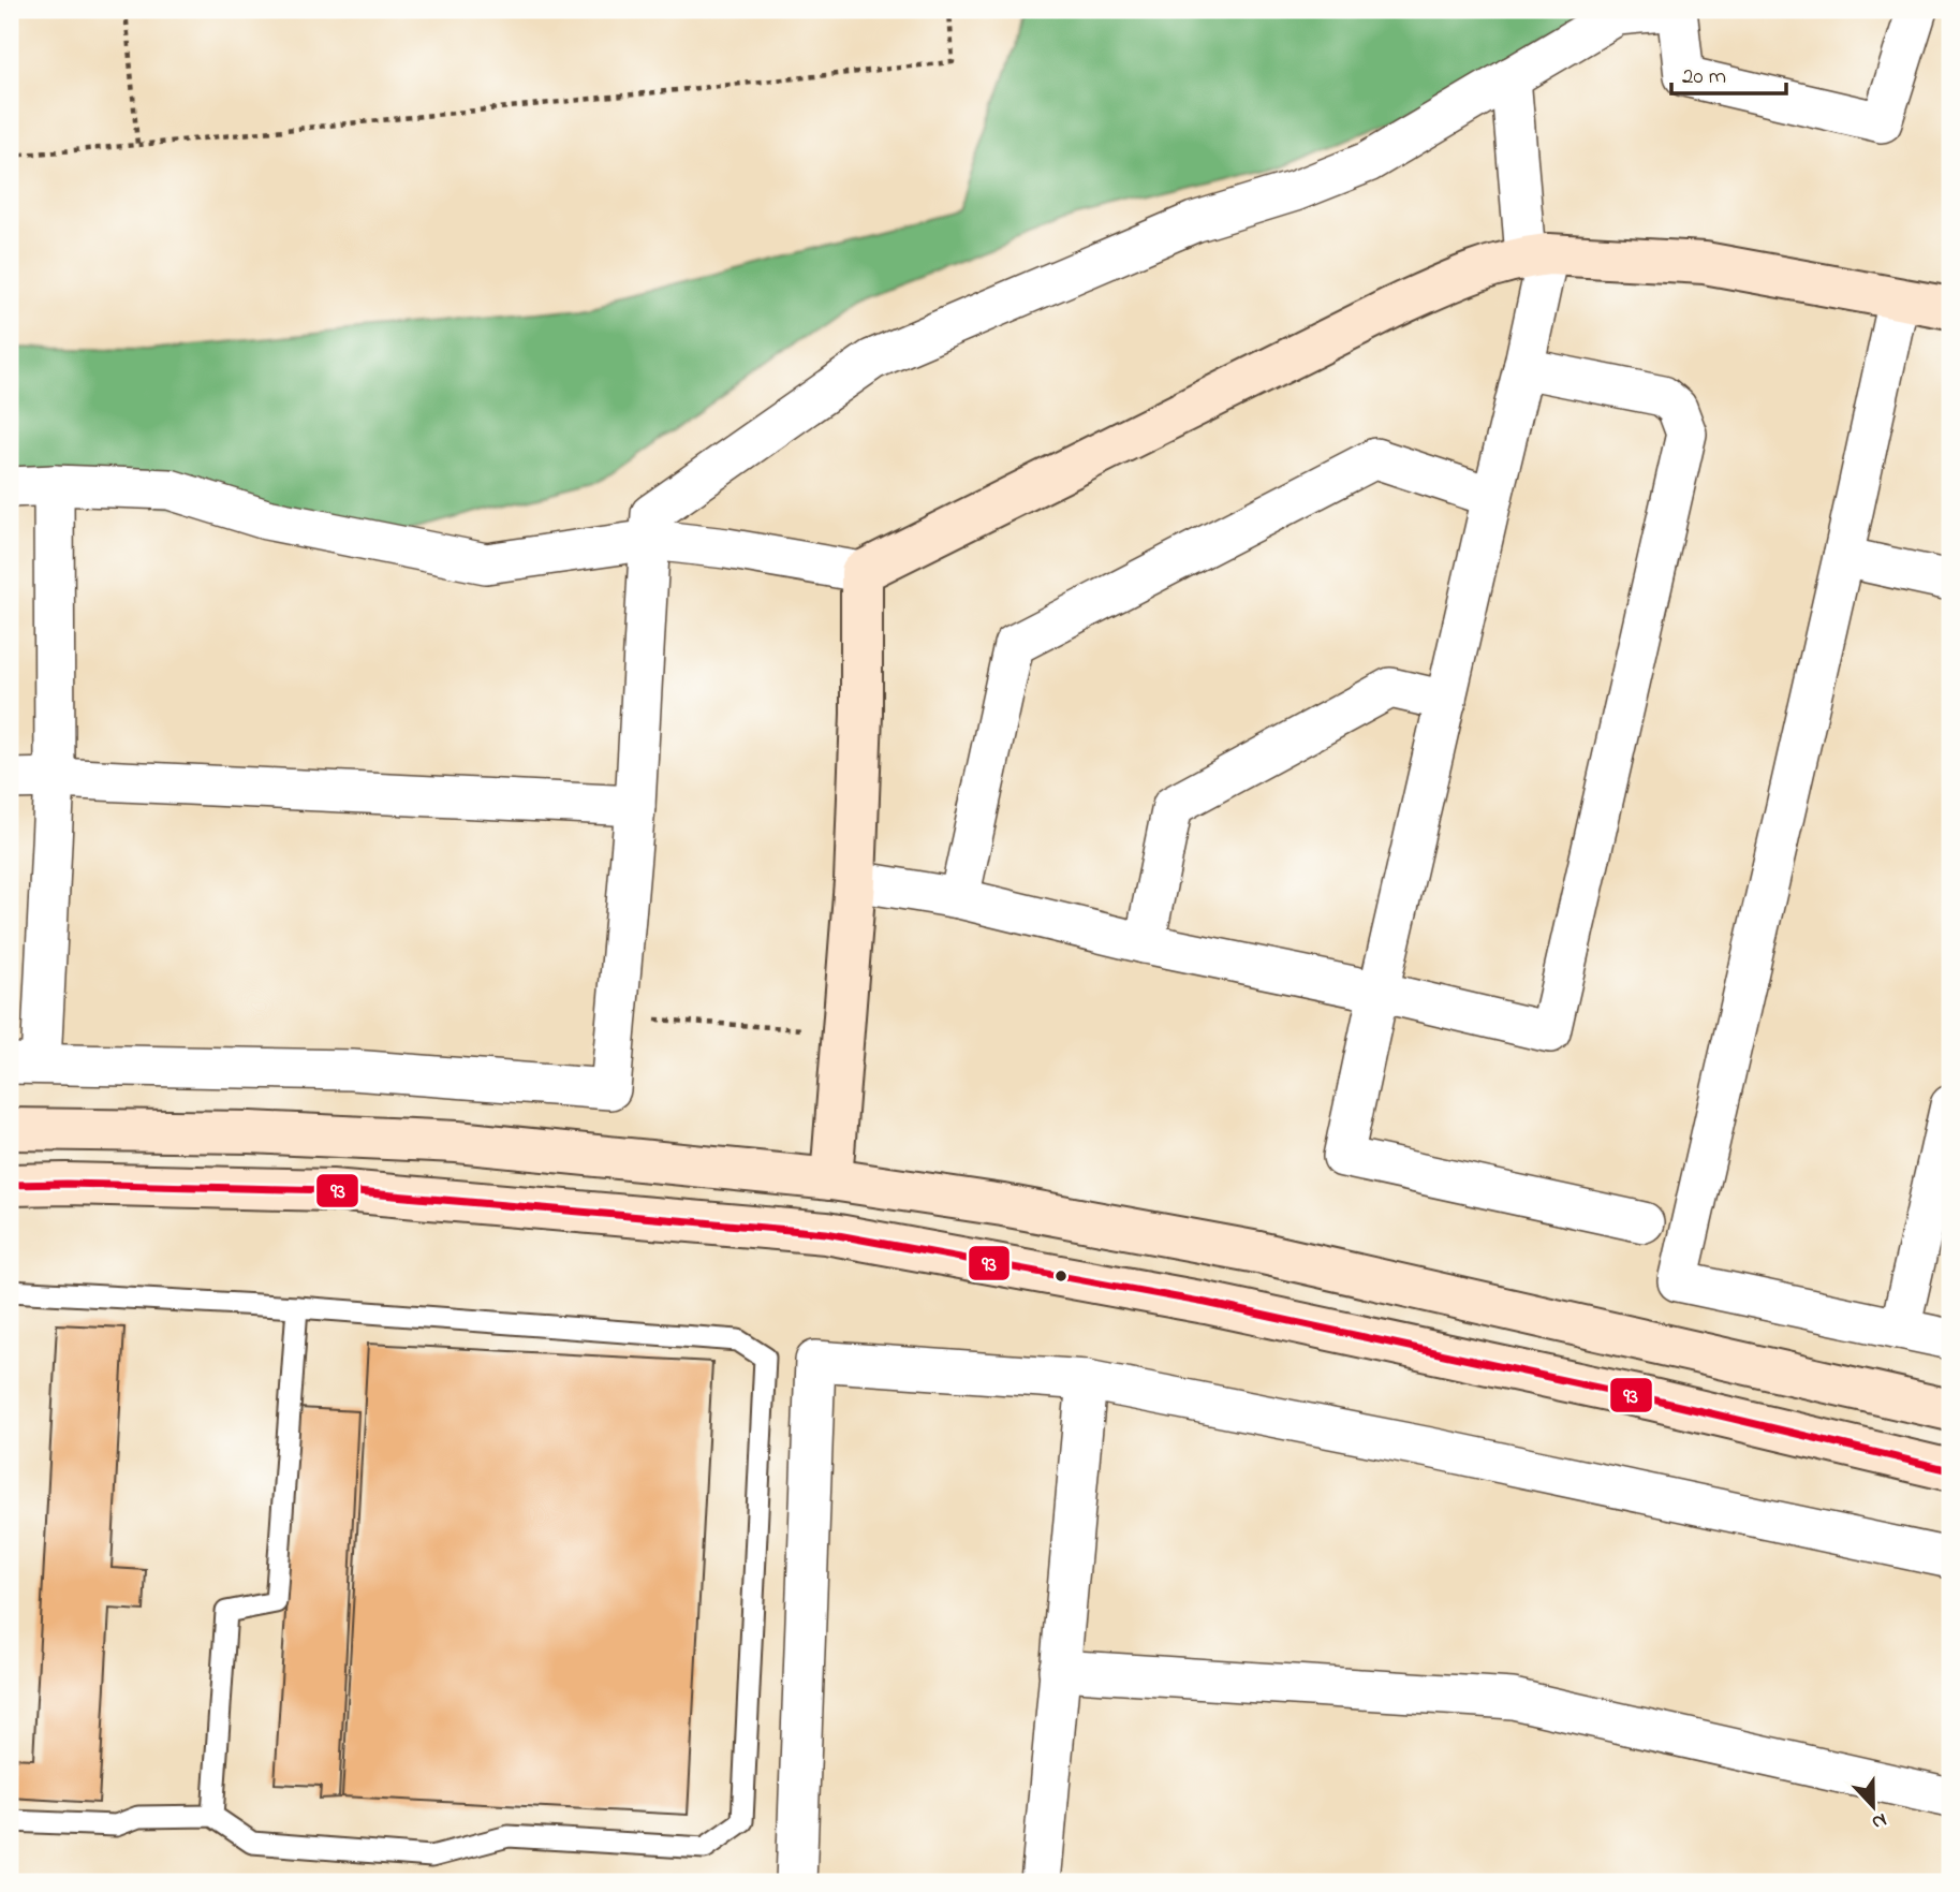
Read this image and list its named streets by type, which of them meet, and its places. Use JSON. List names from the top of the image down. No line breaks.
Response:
{"lines":["transit line 93"],"scale_bar":"20 m","north":"bottom"}
